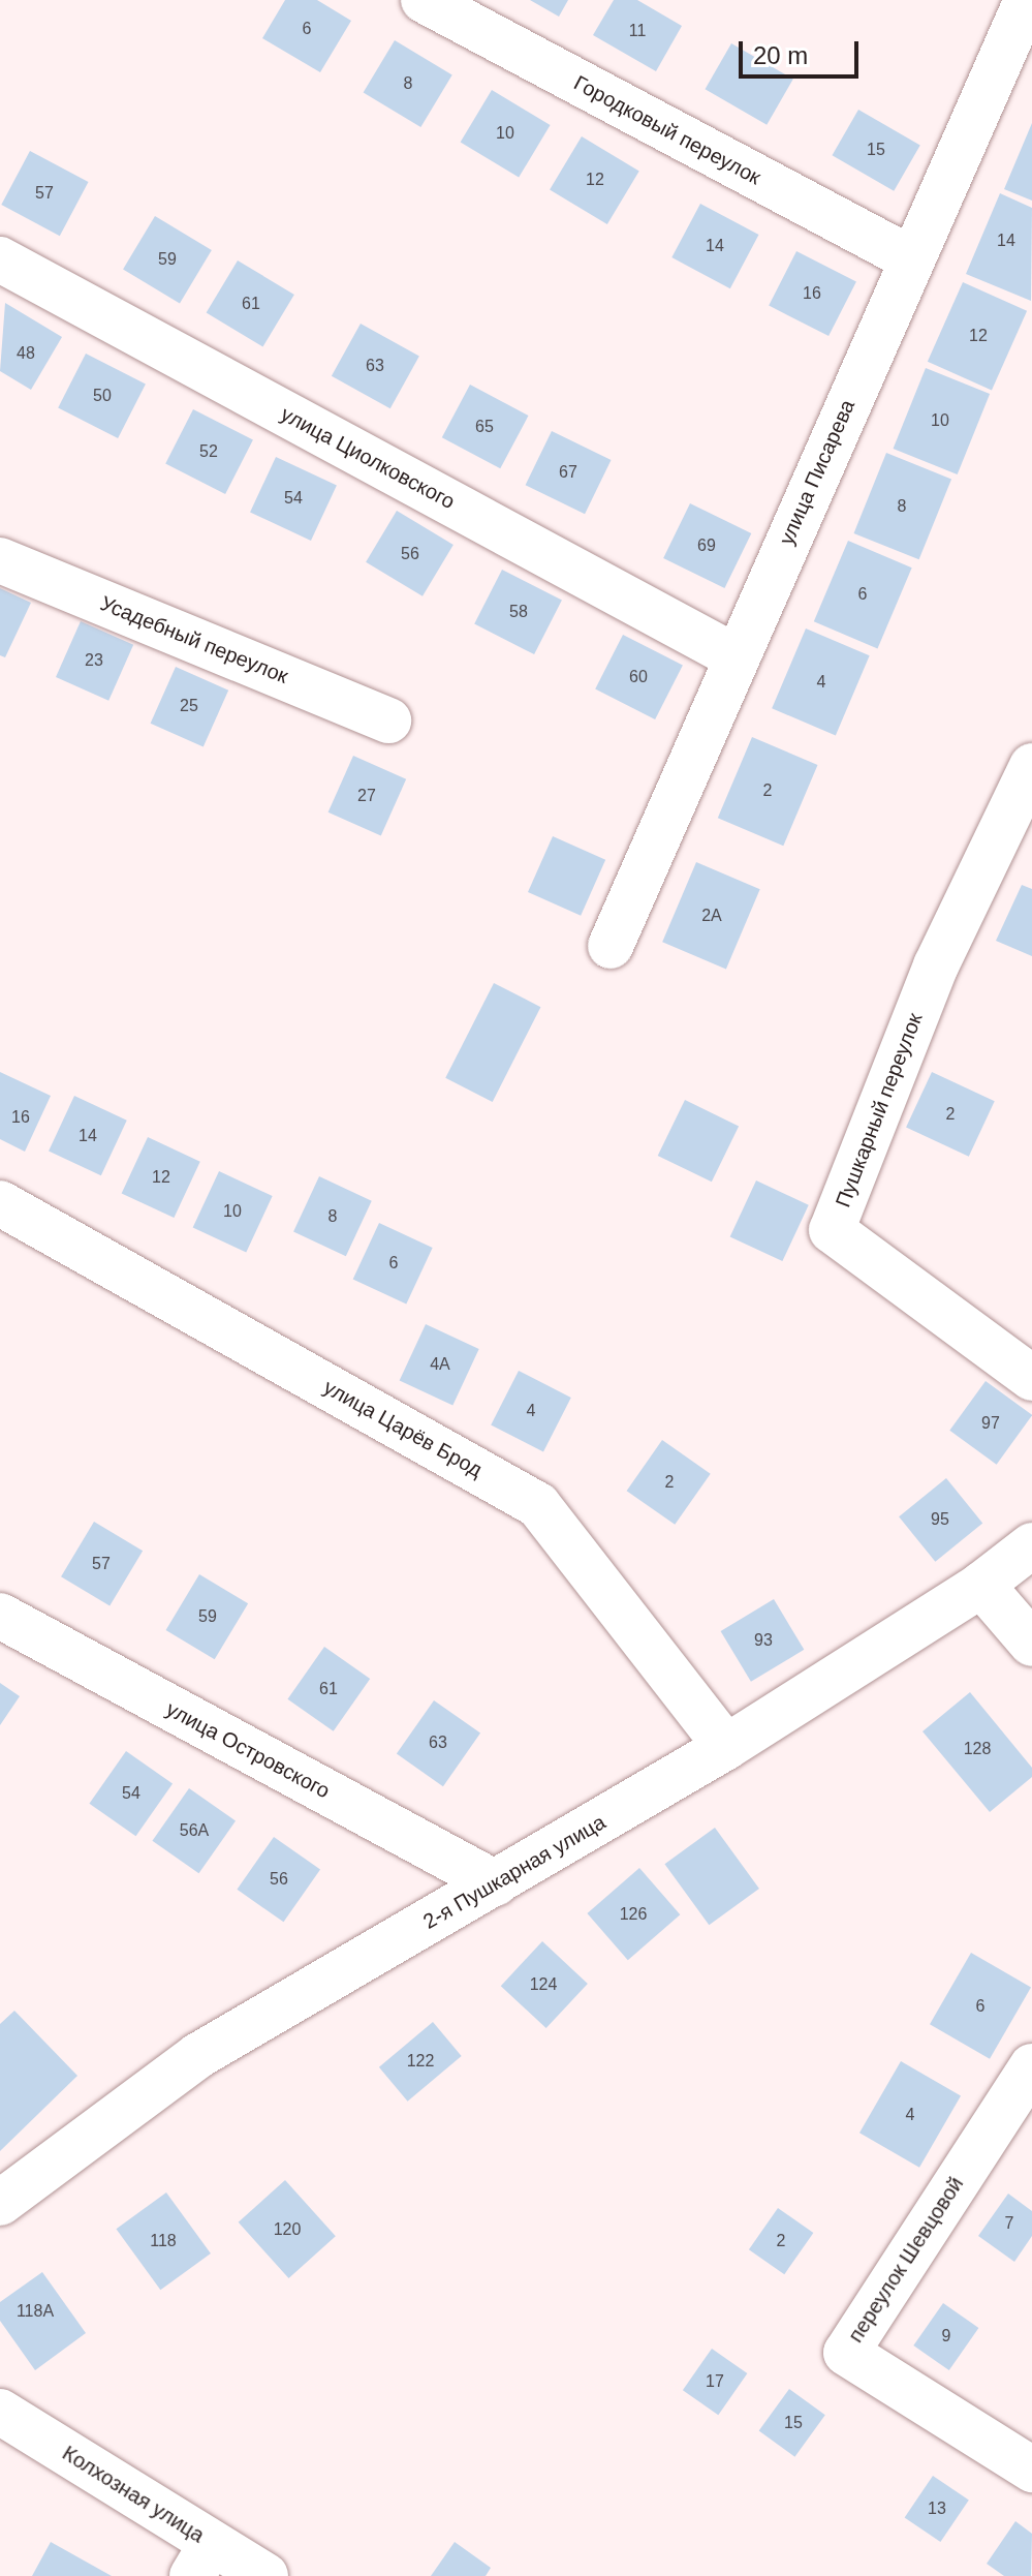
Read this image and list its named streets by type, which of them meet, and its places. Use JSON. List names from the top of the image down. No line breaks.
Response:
{"streets":{"street":["Городковый переулок","улица Циолковского","улица Писарева","Усадебный переулок","Пушкарный переулок","улица Царёв Брод","улица Островского","2-я Пушкарная улица","переулок Шевцовой","Колхозная улица"]},"crossings":[["Городковый переулок","улица Писарева"],["улица Циолковского","улица Писарева"],["улица Царёв Брод","2-я Пушкарная улица"],["улица Островского","2-я Пушкарная улица"]],"house_numbers":["6","11","8","10","15","12","57","14","14","59","16","61","12","48","63","50","10","65","52","67","54","8","69","56","6","58","23","60","4","25","2","27","2А","2","16","14","12","10","8","6","4А","4","97","2","95","57","59","93","61","63","128","54","56А","56","126","124","6","122","4","7","120","118","2","118А","9","17","15","13"],"scale_bar":"20 m"}
